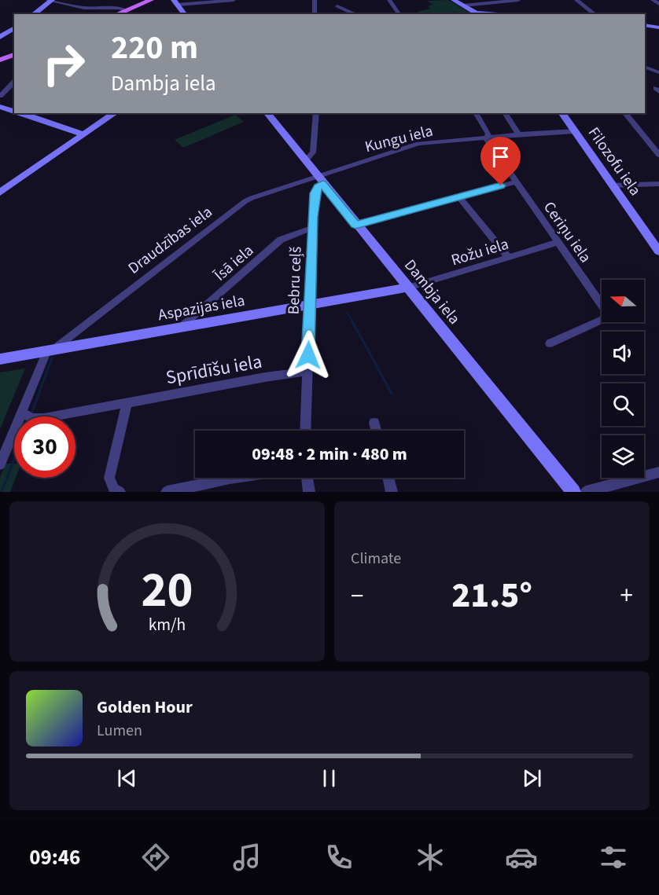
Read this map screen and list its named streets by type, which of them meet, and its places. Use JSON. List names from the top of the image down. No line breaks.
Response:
{"streets":{"street":["Kungu iela","Filozofu iela","Ceriņu iela","Draudzības iela","Rožu iela","Īsā iela","Bebru ceļš","Dambja iela","Aspazijas iela","Sprīdīšu iela"]},"crossings":[["Kungu iela","Filozofu iela"],["Kungu iela","Ceriņu iela"],["Kungu iela","Draudzības iela"],["Kungu iela","Bebru ceļš"],["Kungu iela","Dambja iela"],["Ceriņu iela","Rožu iela"],["Draudzības iela","Bebru ceļš"],["Draudzības iela","Dambja iela"],["Draudzības iela","Aspazijas iela"],["Draudzības iela","Sprīdīšu iela"],["Rožu iela","Dambja iela"],["Rožu iela","Aspazijas iela"],["Īsā iela","Bebru ceļš"],["Īsā iela","Aspazijas iela"],["Bebru ceļš","Dambja iela"],["Bebru ceļš","Aspazijas iela"],["Bebru ceļš","Sprīdīšu iela"],["Dambja iela","Aspazijas iela"]],"north":"left","page":{"turn":["220 m","Dambja iela"],"limit":"30","trip":"09:48 · 2 min · 480 m","tile":"Climate","heat":["−","21.5°","+"],"song":["Golden Hour","Lumen"],"tabs":"09:46","gauge":["20","km/h"]}}
